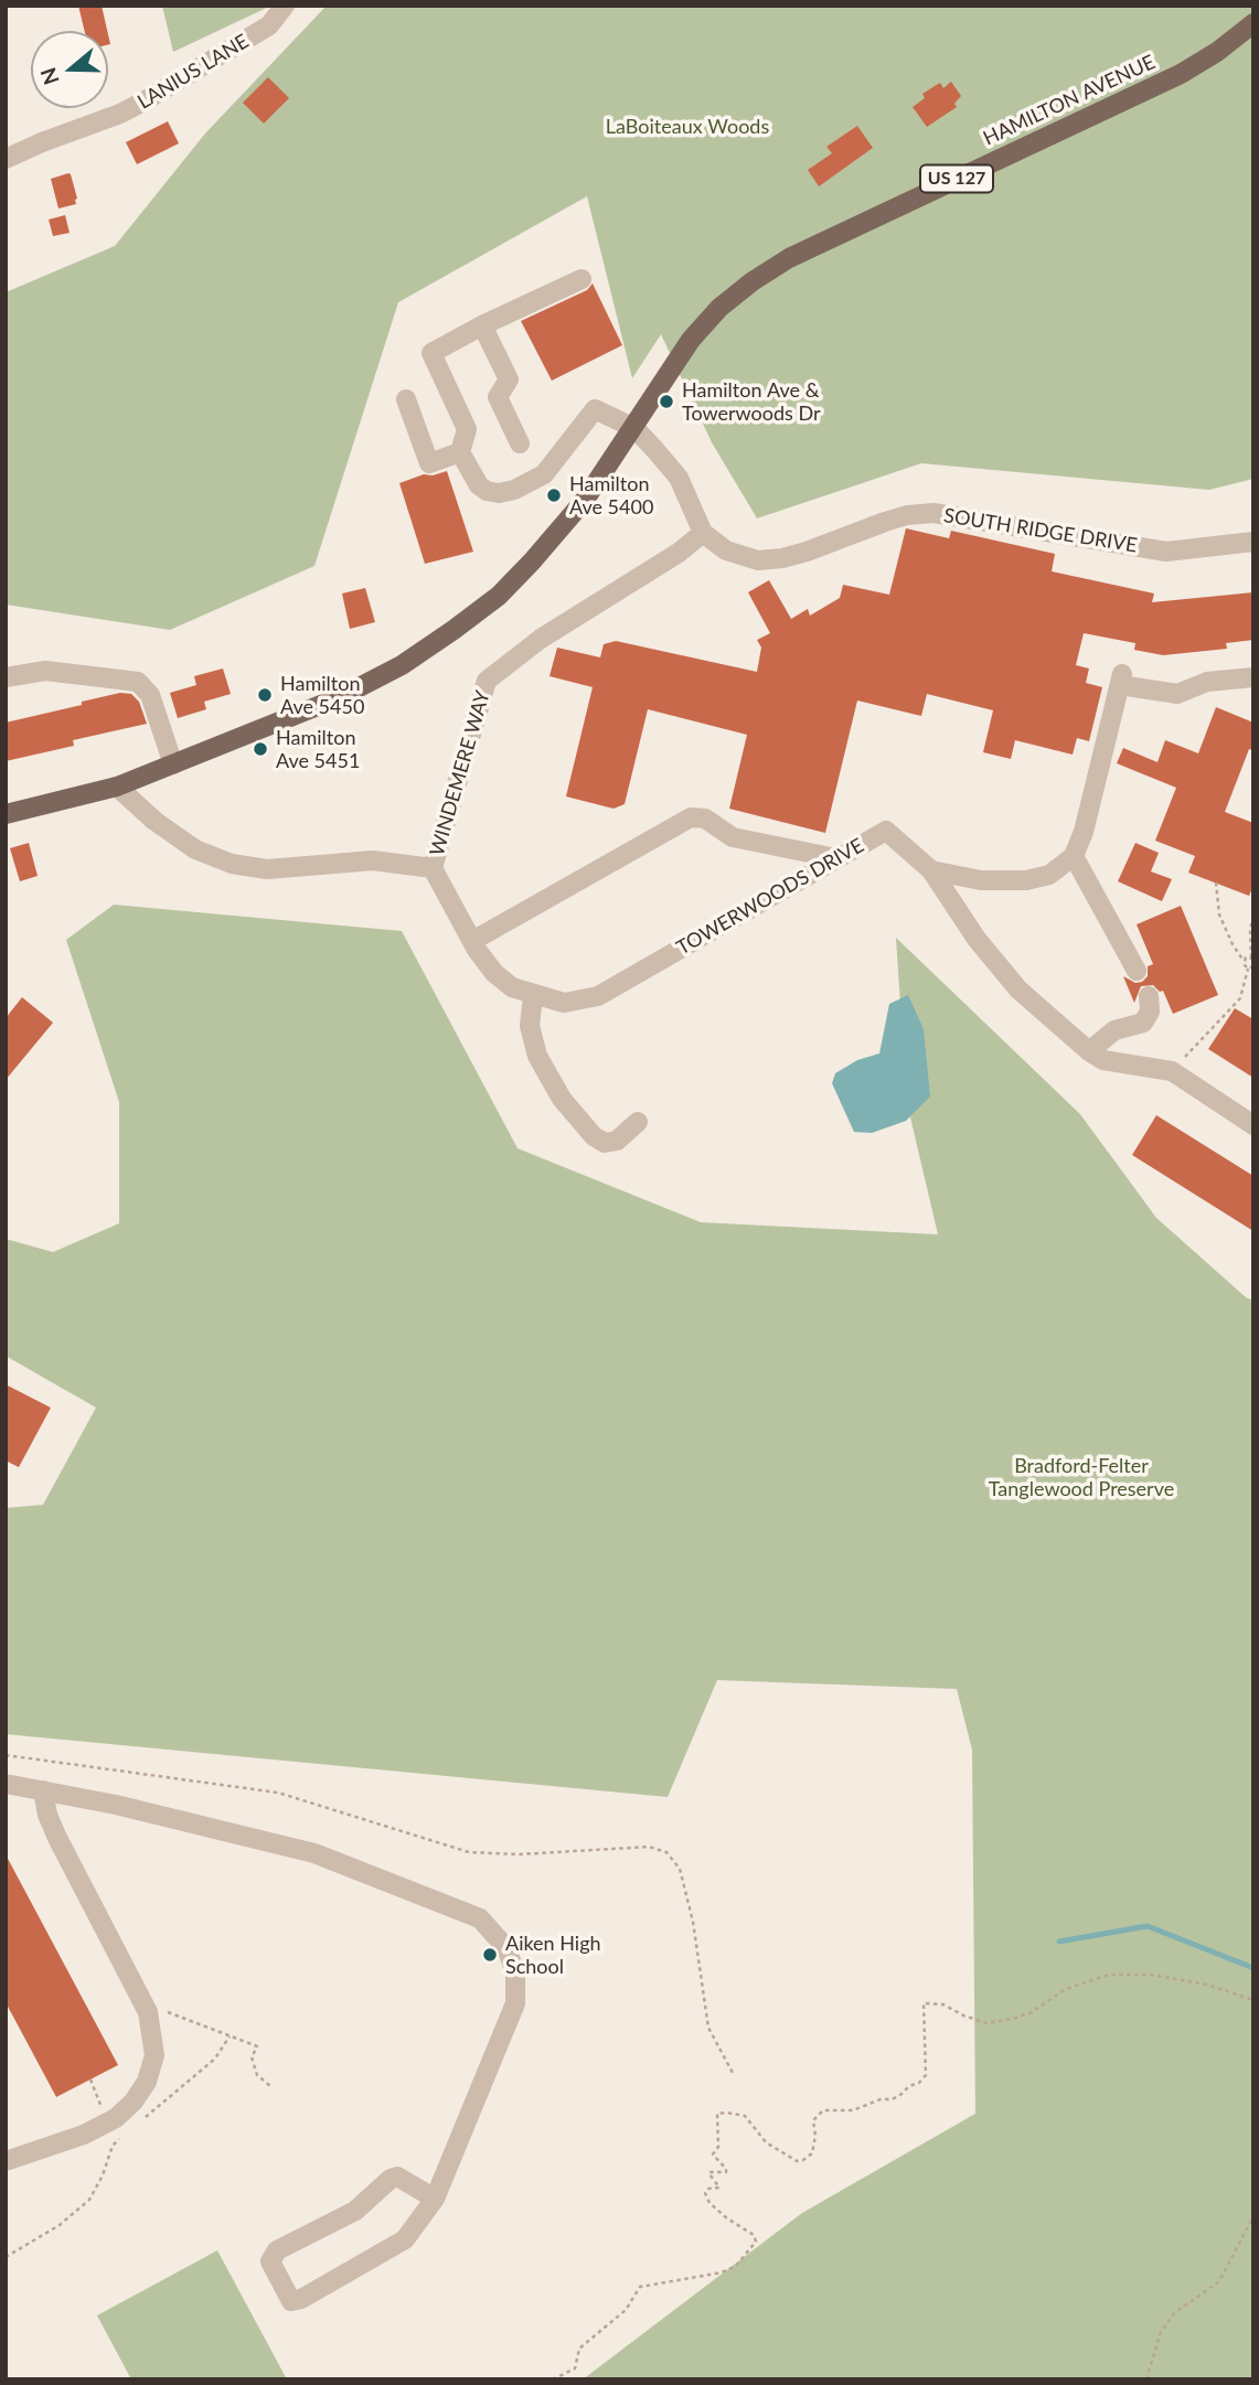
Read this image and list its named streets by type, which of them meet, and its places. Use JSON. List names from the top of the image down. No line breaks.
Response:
{"streets":{"main road":["HAMILTON AVENUE","US 127"],"street":["LANIUS LANE","SOUTH RIDGE DRIVE","WINDEMERE WAY","TOWERWOODS DRIVE"]},"crossings":[["HAMILTON AVENUE","WINDEMERE WAY"],["SOUTH RIDGE DRIVE","WINDEMERE WAY"],["WINDEMERE WAY","TOWERWOODS DRIVE"]],"parks":["LaBoiteaux Woods","Bradford-Felter Tanglewood Preserve"],"places":["Hamilton Ave & Towerwoods Dr","Hamilton Ave 5400","Hamilton Ave 5450","Hamilton Ave 5451","Aiken High School"],"north":"left"}
